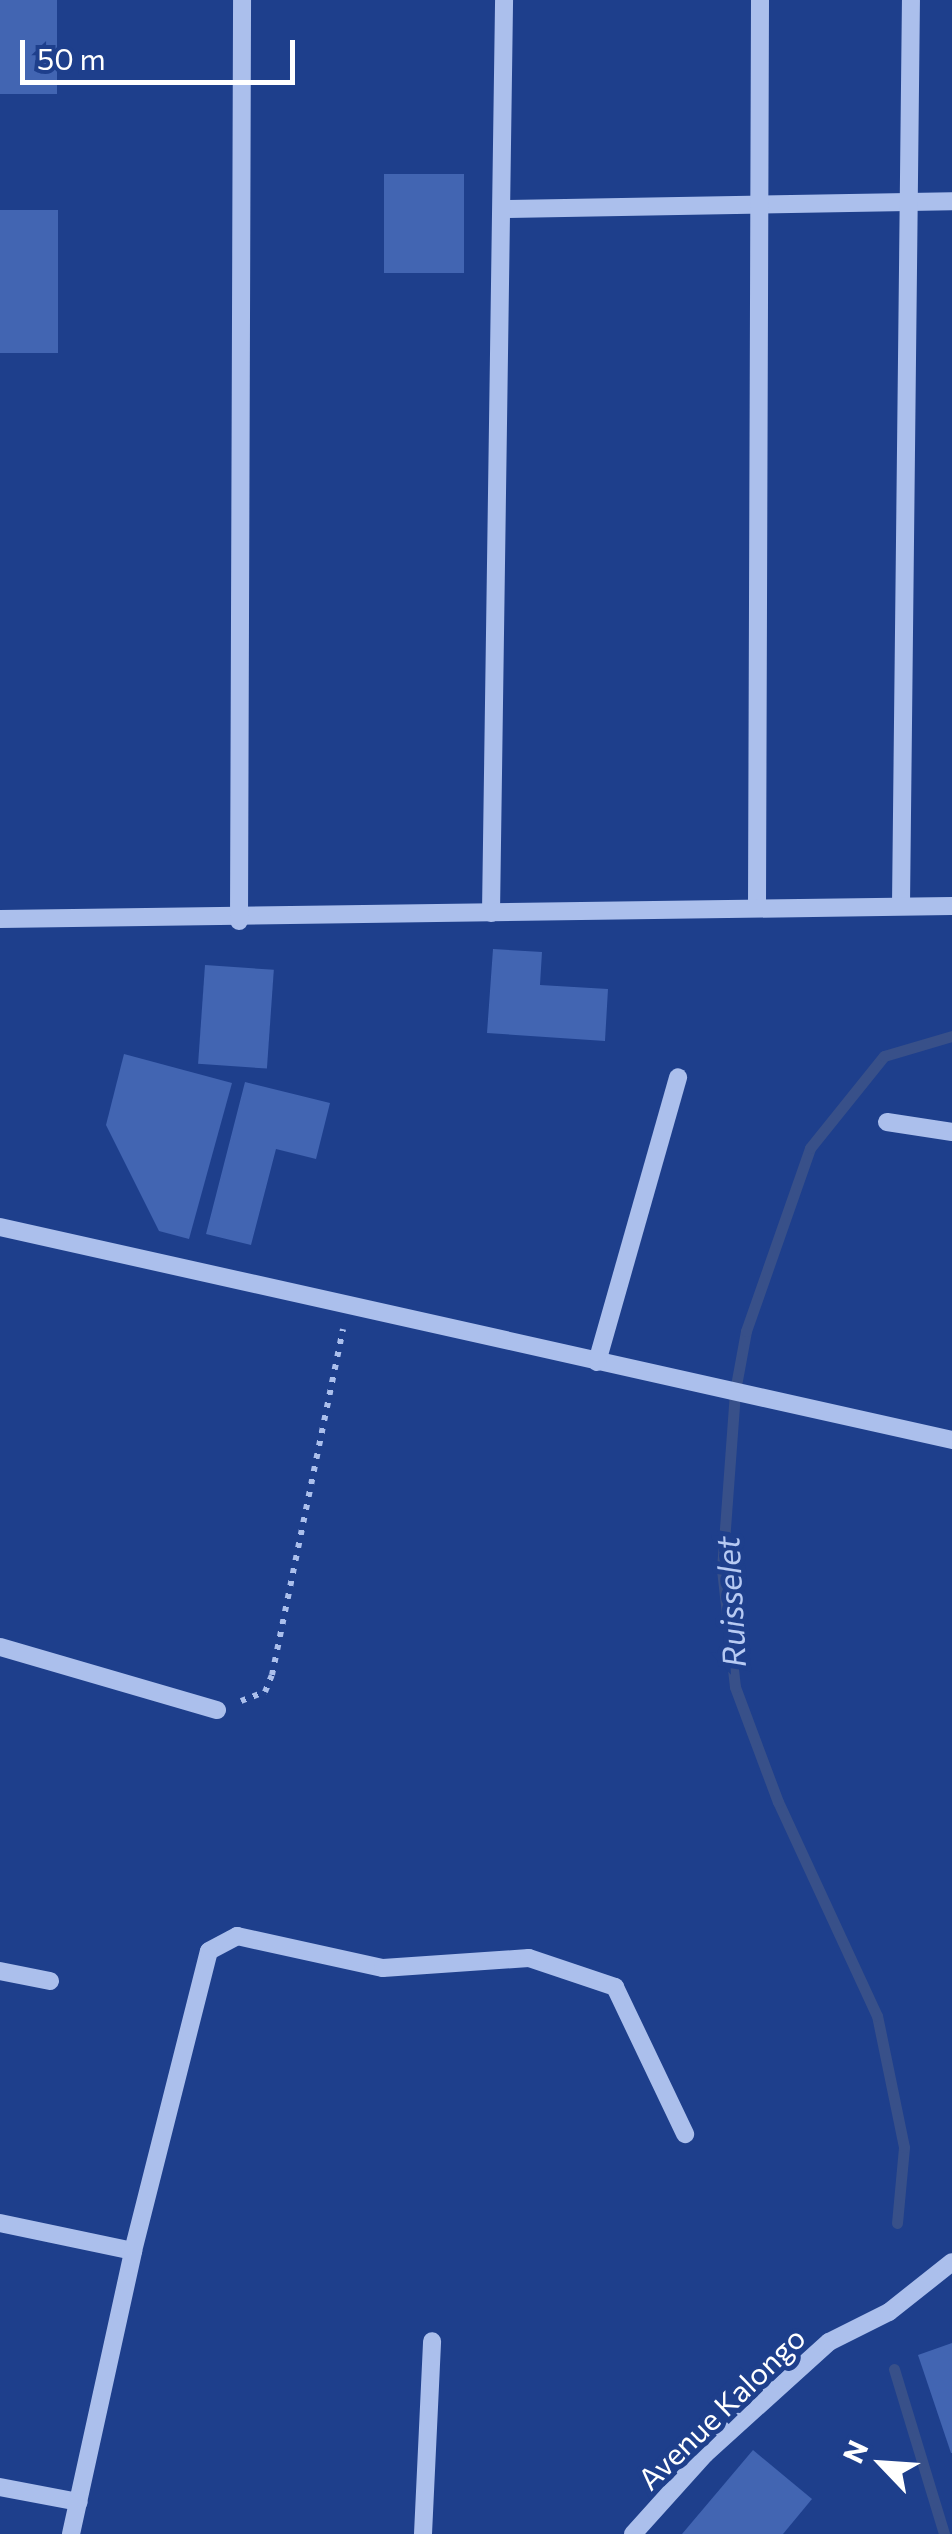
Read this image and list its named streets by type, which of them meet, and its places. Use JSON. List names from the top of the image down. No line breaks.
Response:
{"streets":{"street":["Avenue Kalongo"]},"water":["Ruisselet"],"scale_bar":"50 m","north":"top left"}
